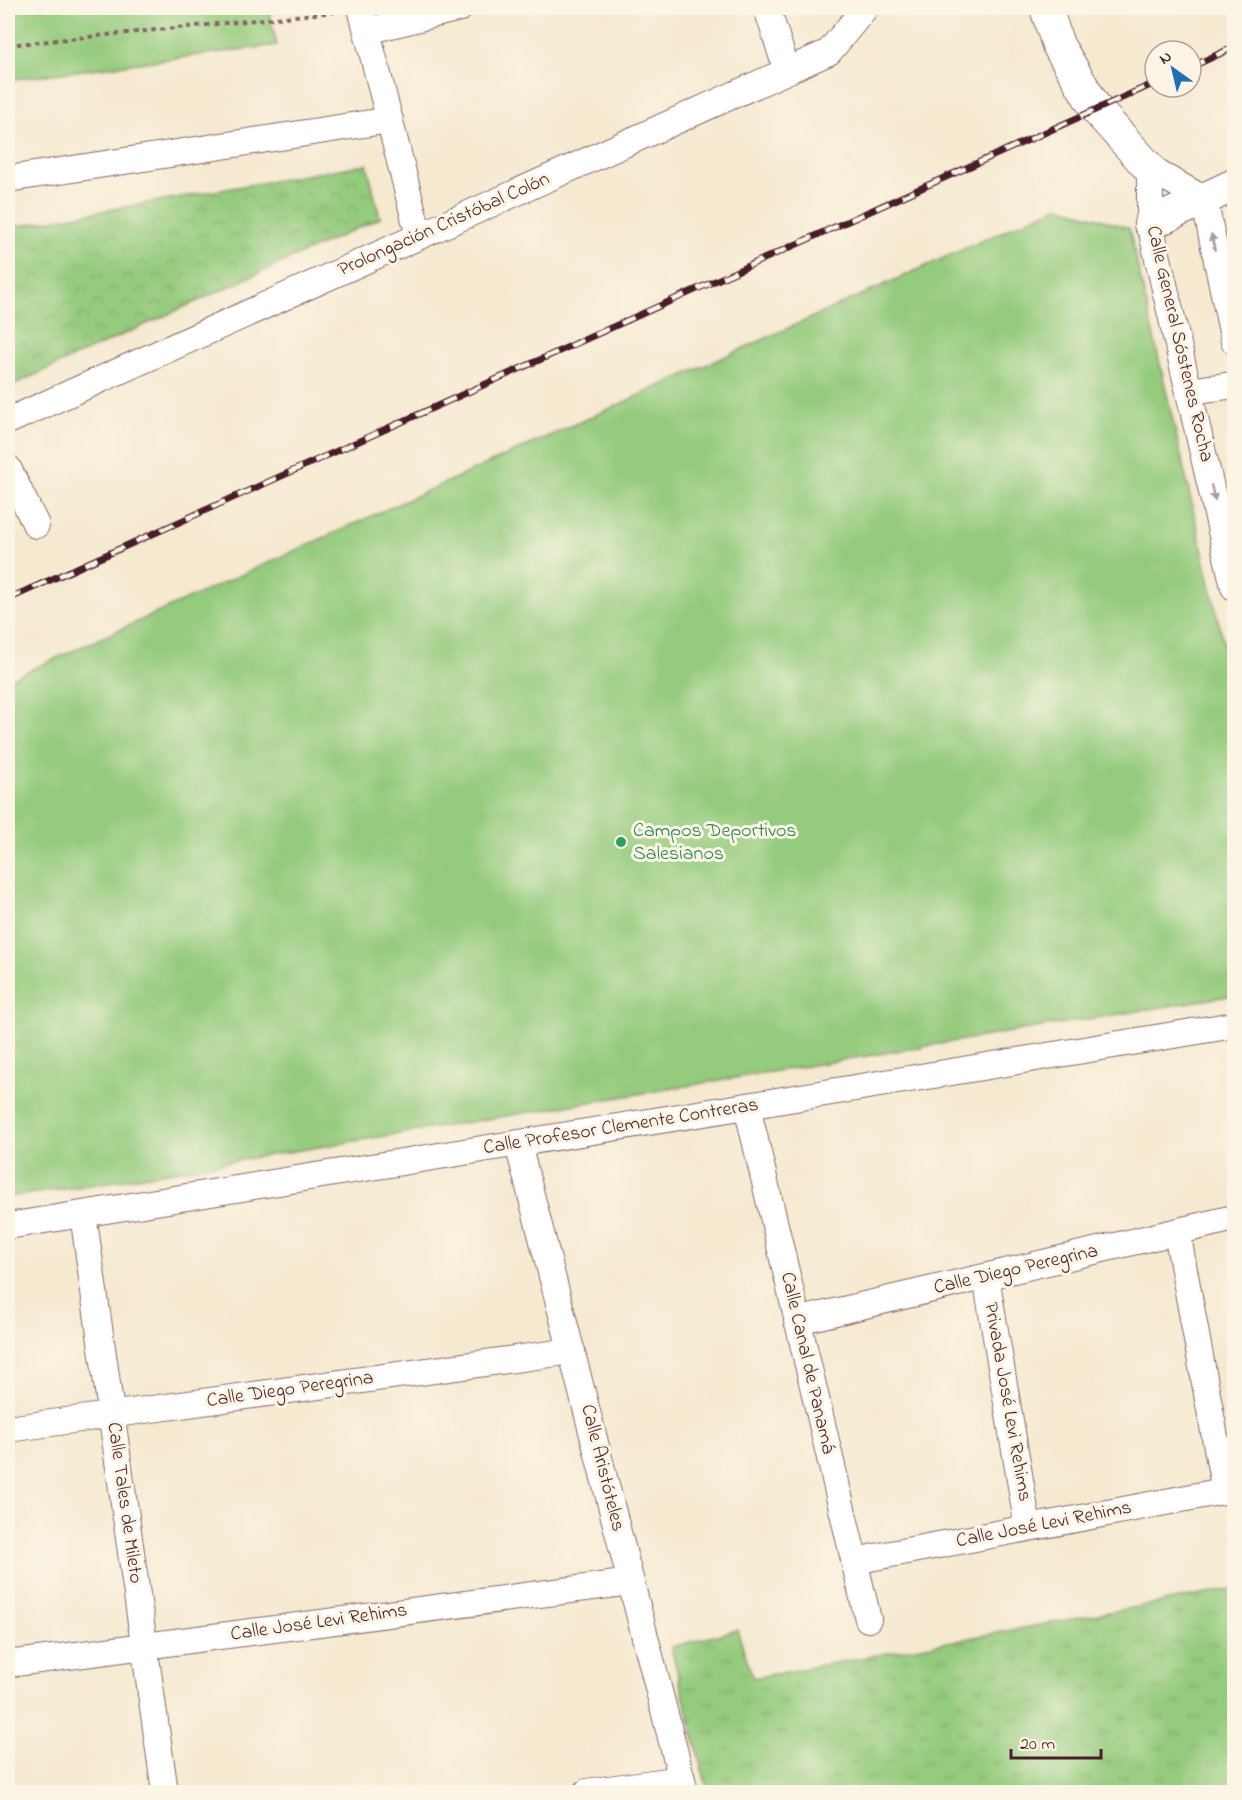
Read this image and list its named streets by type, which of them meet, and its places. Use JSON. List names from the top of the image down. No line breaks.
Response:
{"streets":{"street":["Prolongación Cristóbal Colón","Calle General Sóstenes Rocha","Calle Profesor Clemente Contreras","Calle Diego Peregrina","Calle Canal de Panamá","Privada José Levi Rehims","Calle Aristóteles","Calle Tales de Mileto","Calle José Levi Rehims"]},"crossings":[["Calle Profesor Clemente Contreras","Calle Canal de Panamá"],["Calle Profesor Clemente Contreras","Calle Aristóteles"],["Calle Profesor Clemente Contreras","Calle Tales de Mileto"],["Calle Diego Peregrina","Calle Canal de Panamá"],["Calle Diego Peregrina","Privada José Levi Rehims"],["Calle Diego Peregrina","Calle Aristóteles"],["Calle Diego Peregrina","Calle Tales de Mileto"],["Calle Canal de Panamá","Calle José Levi Rehims"],["Privada José Levi Rehims","Calle José Levi Rehims"],["Calle Aristóteles","Calle José Levi Rehims"],["Calle Tales de Mileto","Calle José Levi Rehims"]],"one_way":["Calle General Sóstenes Rocha"],"places":["Campos Deportivos Salesianos"],"scale_bar":"20 m","north":"top left"}
